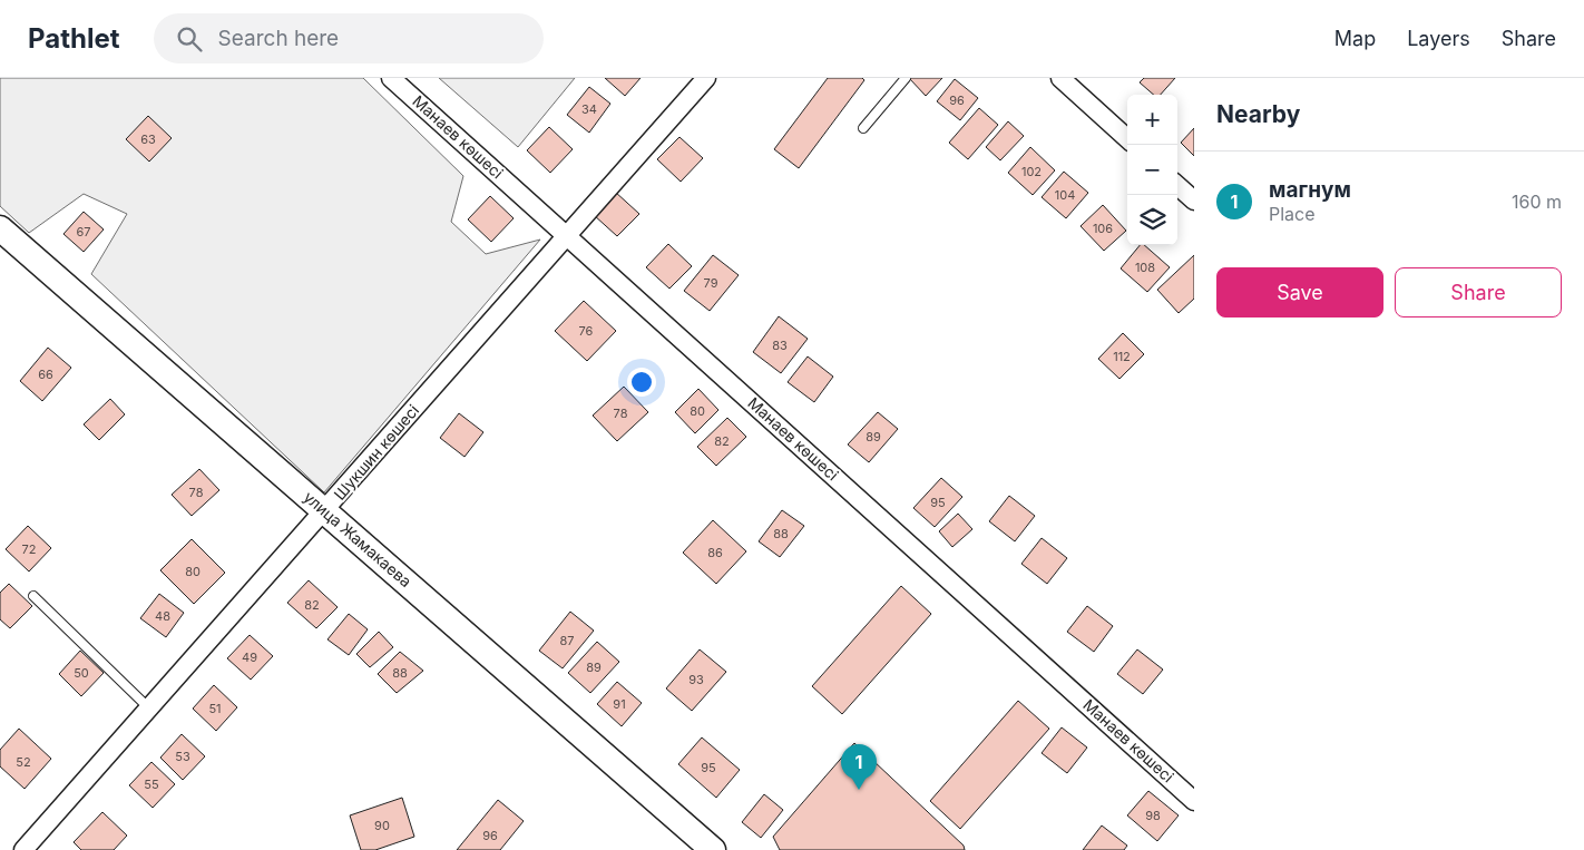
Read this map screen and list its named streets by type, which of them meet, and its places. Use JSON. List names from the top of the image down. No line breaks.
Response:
{"streets":{"street":["Манаев көшесі","Шукшин көшесі","улица Жамакаева"]},"crossings":[["Манаев көшесі","Шукшин көшесі"],["Шукшин көшесі","улица Жамакаева"]],"house_numbers":["96","34","63","102","104","106","67","108","79","76","83","112","66","80","78","89","82","78","95","88","72","86","80","82","48","87","49","89","50","88","93","91","51","53","52","95","55","98","90","96"],"page":{"header":"Pathlet","search":"Search here","nav":["Map","Layers","Share"],"heading":"Nearby","map_buttons":["+","−"],"list":[{"mark":"1","name":"магнум","note":"Place","value":"160 m"}],"buttons":["Save","Share"],"pins":"1"}}
